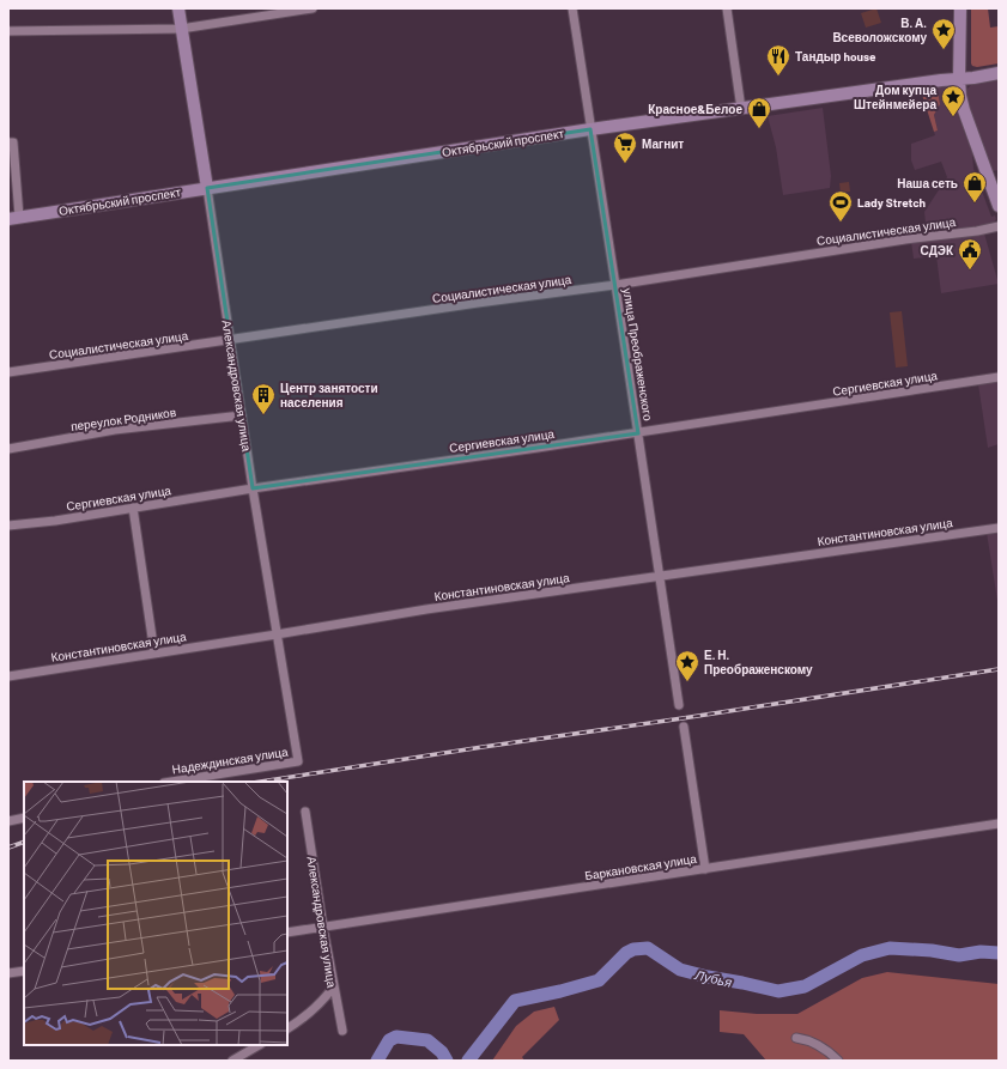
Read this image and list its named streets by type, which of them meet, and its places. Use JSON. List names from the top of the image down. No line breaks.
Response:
{"streets":{"street":["Октябрьский проспект","Социалистическая улица","улица Преображенского","Сергиевская улица","Александровская улица","переулок Родников","Константиновская улица","Надеждинская улица","Баркановская улица"]},"crossings":[["Октябрьский проспект","улица Преображенского"],["Октябрьский проспект","Александровская улица"],["Социалистическая улица","улица Преображенского"],["Социалистическая улица","Александровская улица"],["улица Преображенского","Сергиевская улица"],["улица Преображенского","Константиновская улица"],["Сергиевская улица","Александровская улица"],["Александровская улица","переулок Родников"],["Александровская улица","Константиновская улица"],["Александровская улица","Надеждинская улица"],["Александровская улица","Баркановская улица"]],"water":["Лубья"],"places":{"place":["В. А. Всеволожскому","Дом купца Штейнмейера","Е. Н. Преображенскому"],"restaurant":["Тандыр house"],"shop":["Красное&Белое","Наша сеть"],"supermarket":["Магнит"],"sports":["Lady Stretch"],"public building":["СДЭК"],"building":["Центр занятости населения"]}}
